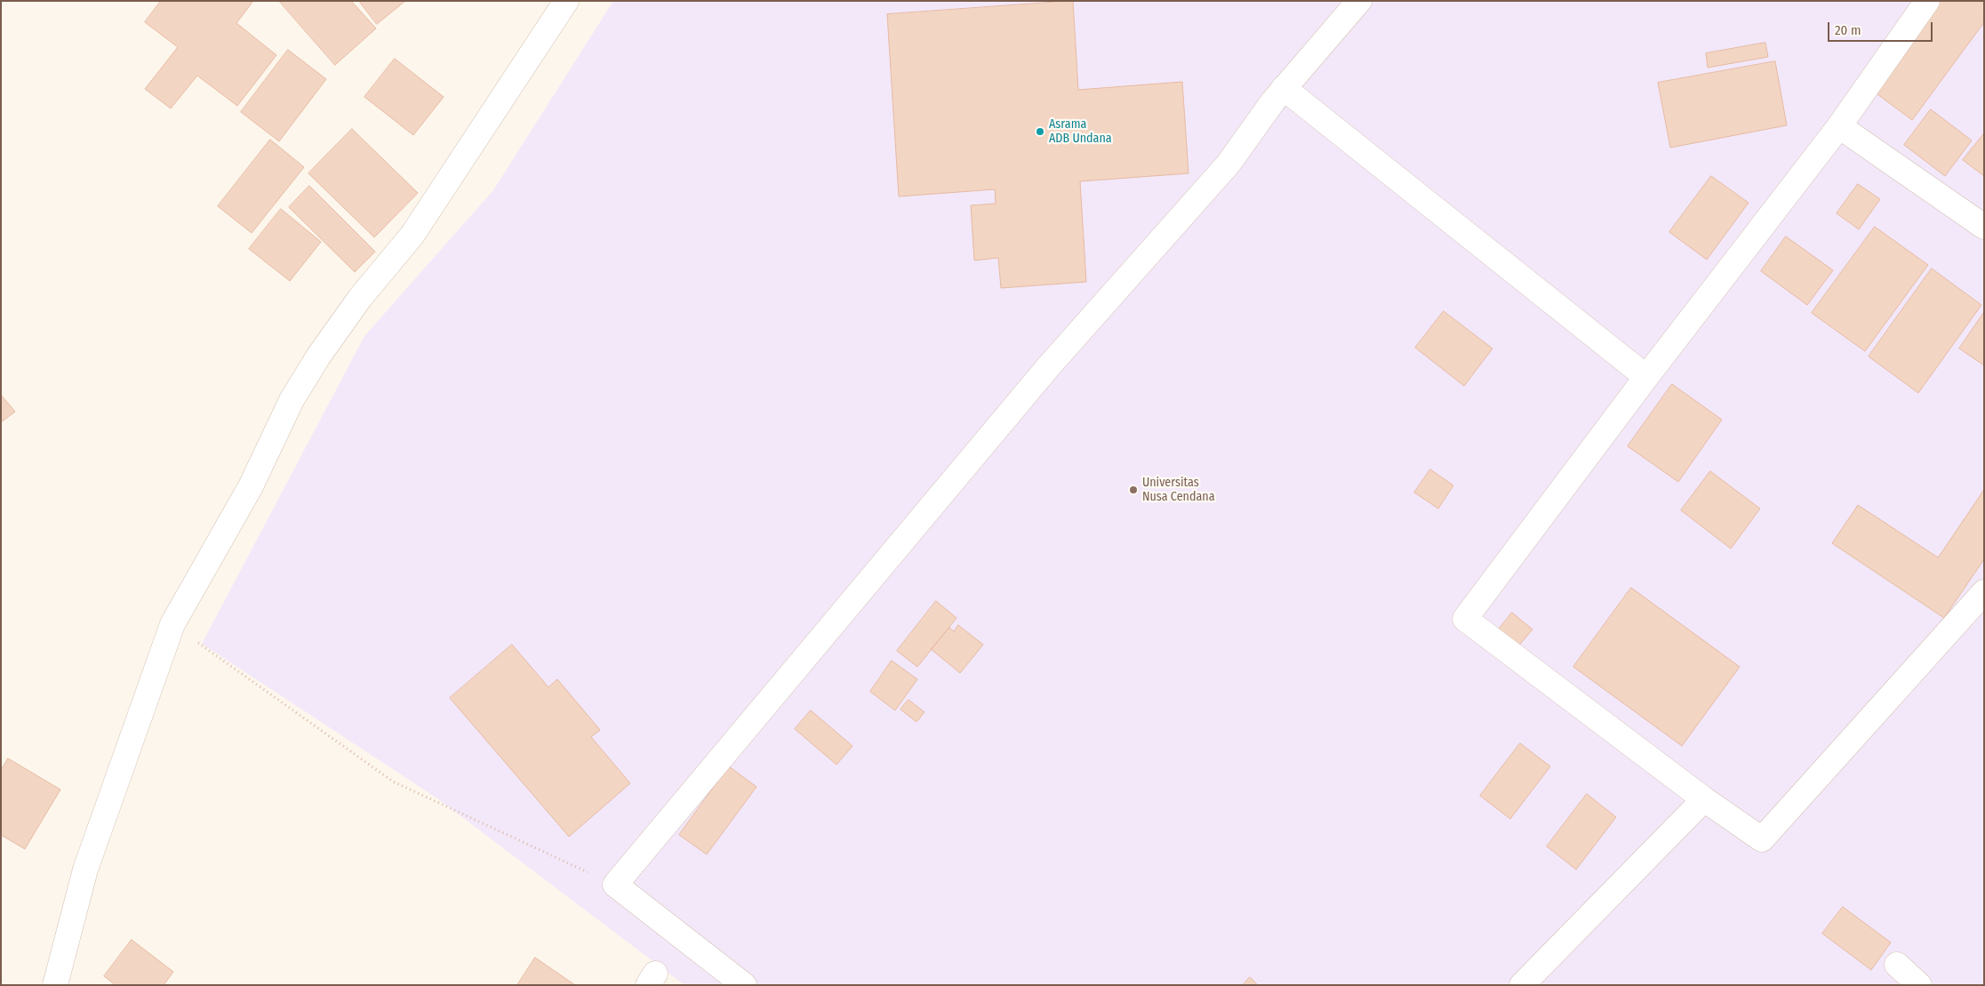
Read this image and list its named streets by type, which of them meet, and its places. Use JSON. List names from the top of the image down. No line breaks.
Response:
{"places":["Asrama ADB Undana","Universitas Nusa Cendana"],"scale_bar":"20 m"}
